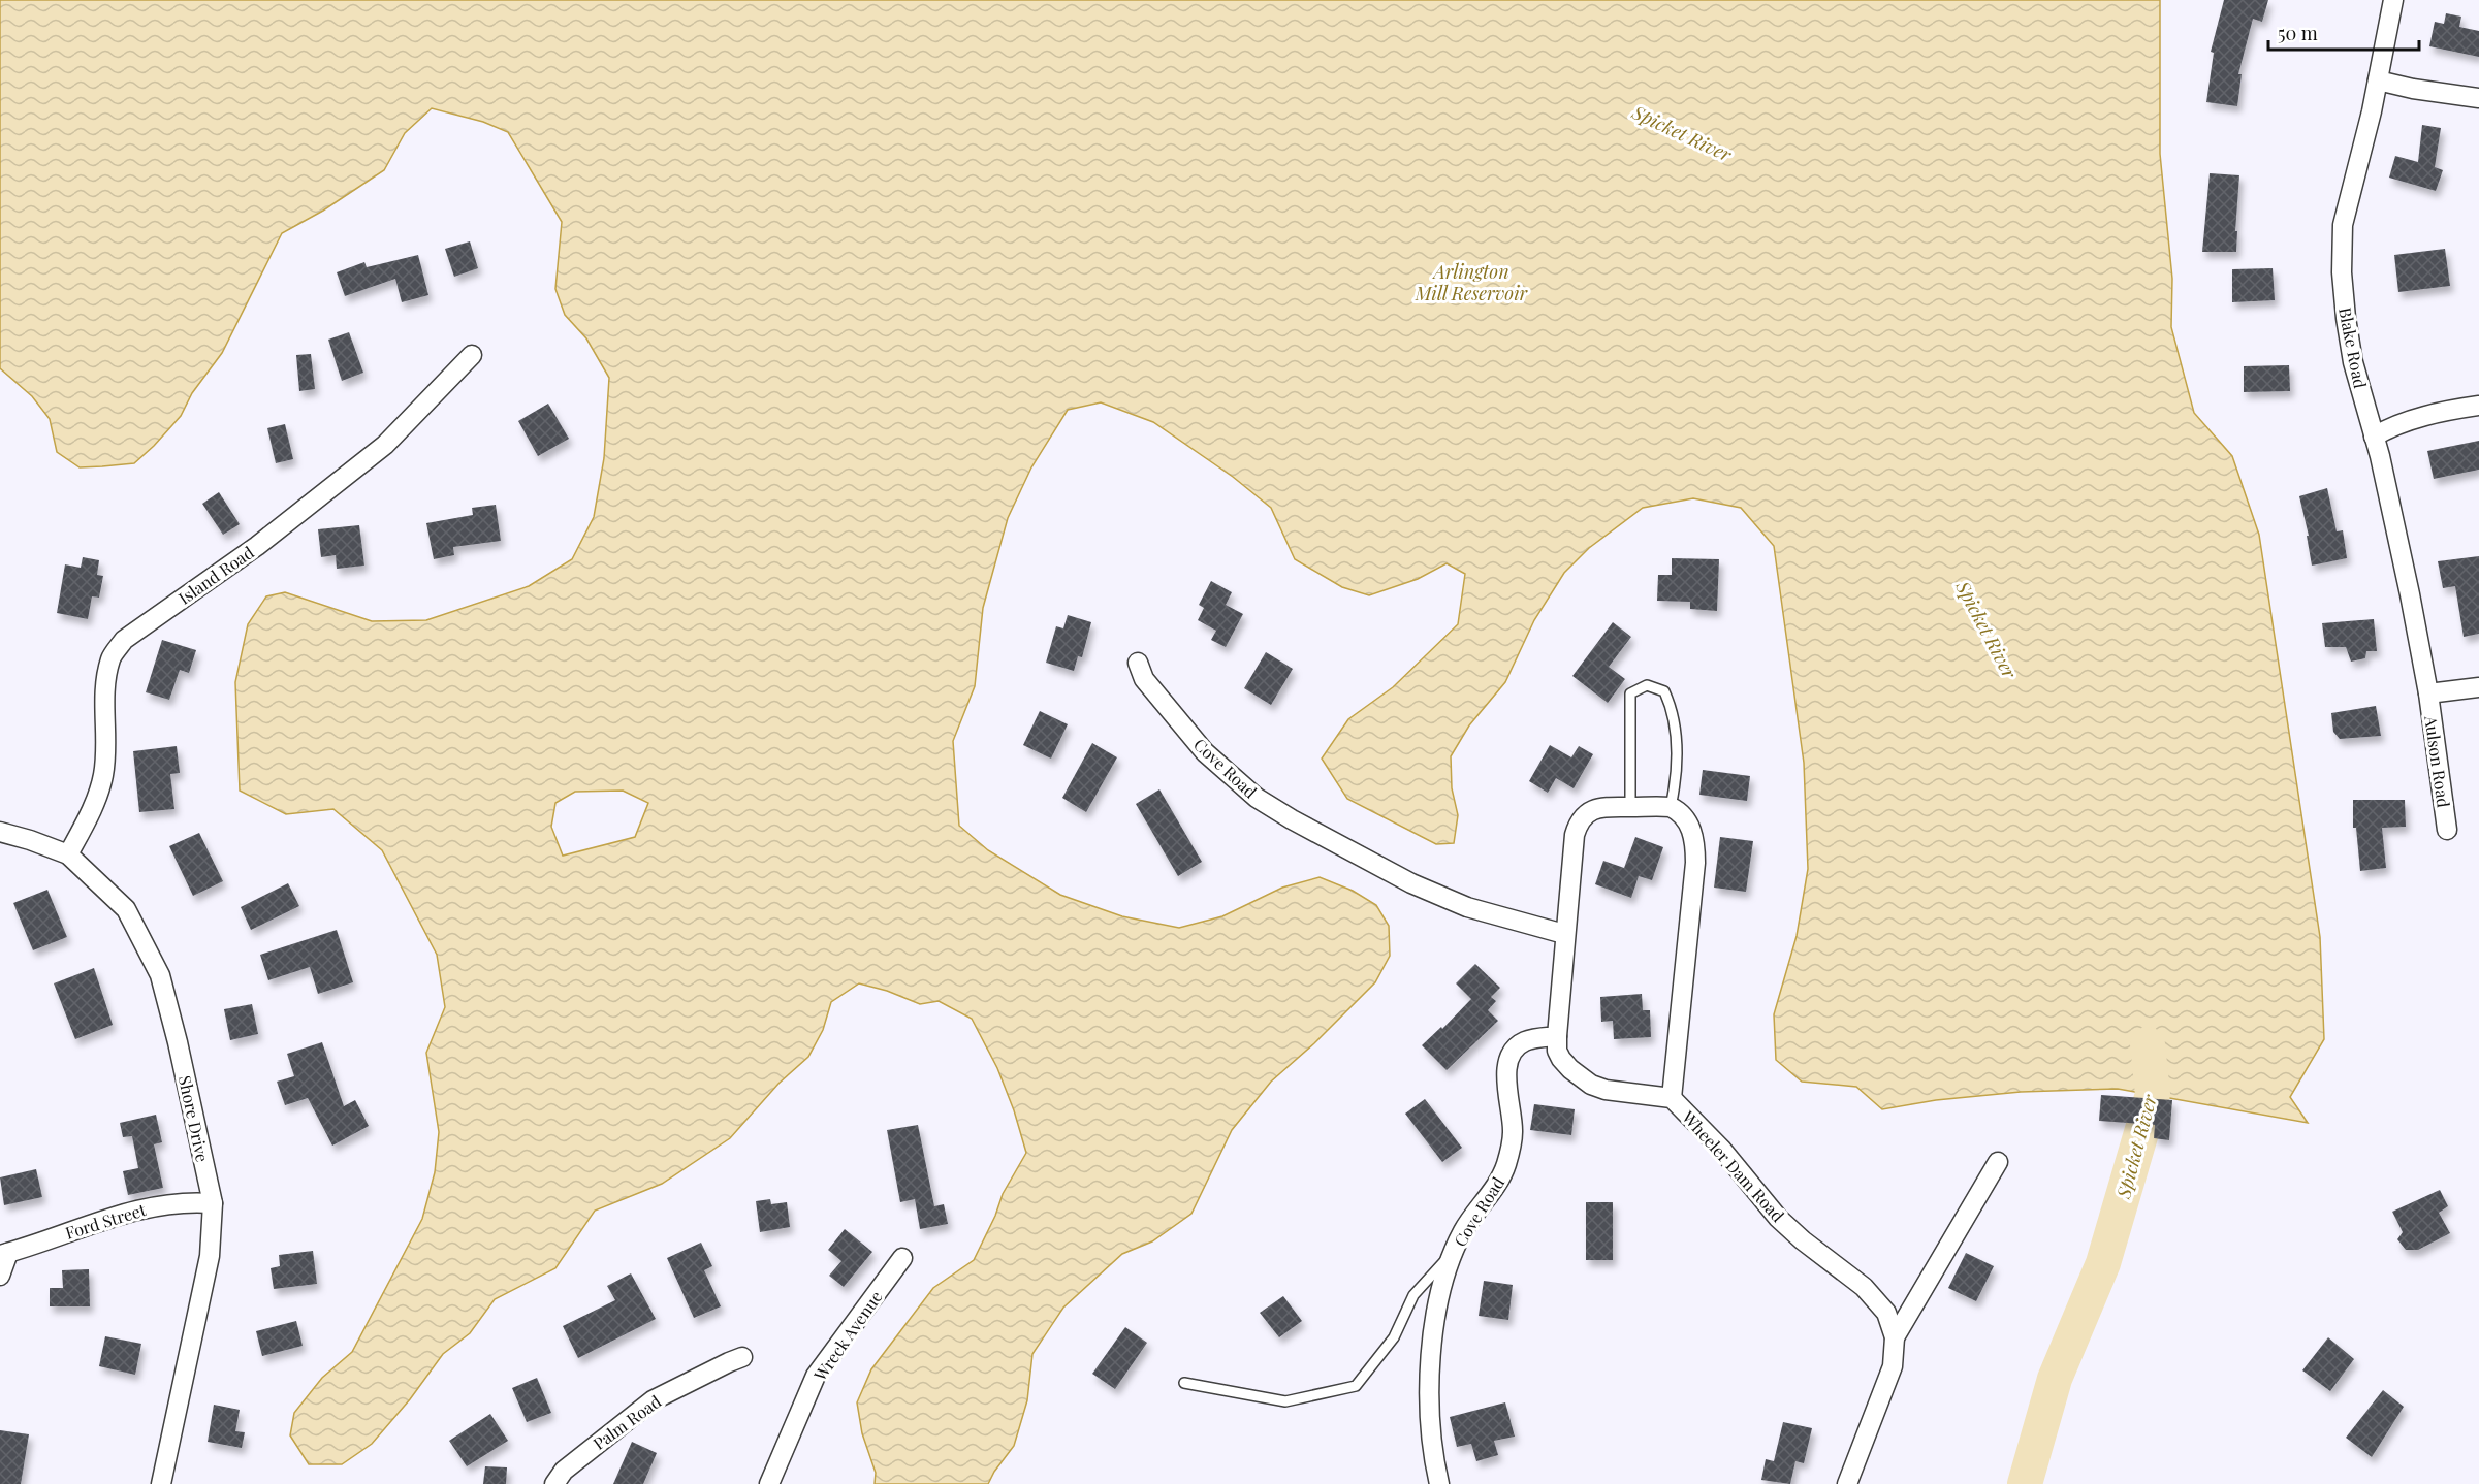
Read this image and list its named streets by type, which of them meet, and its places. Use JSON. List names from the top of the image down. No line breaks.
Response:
{"streets":{"street":["Blake Road","Island Road","Aulson Road","Cove Road","Shore Drive","Wheeler Dam Road","Ford Street","Wreck Avenue","Palm Road"]},"crossings":[["Blake Road","Aulson Road"],["Island Road","Shore Drive"],["Cove Road","Wheeler Dam Road"],["Shore Drive","Ford Street"]],"water":["Spicket River","Arlington Mill Reservoir"],"scale_bar":"50 m"}
